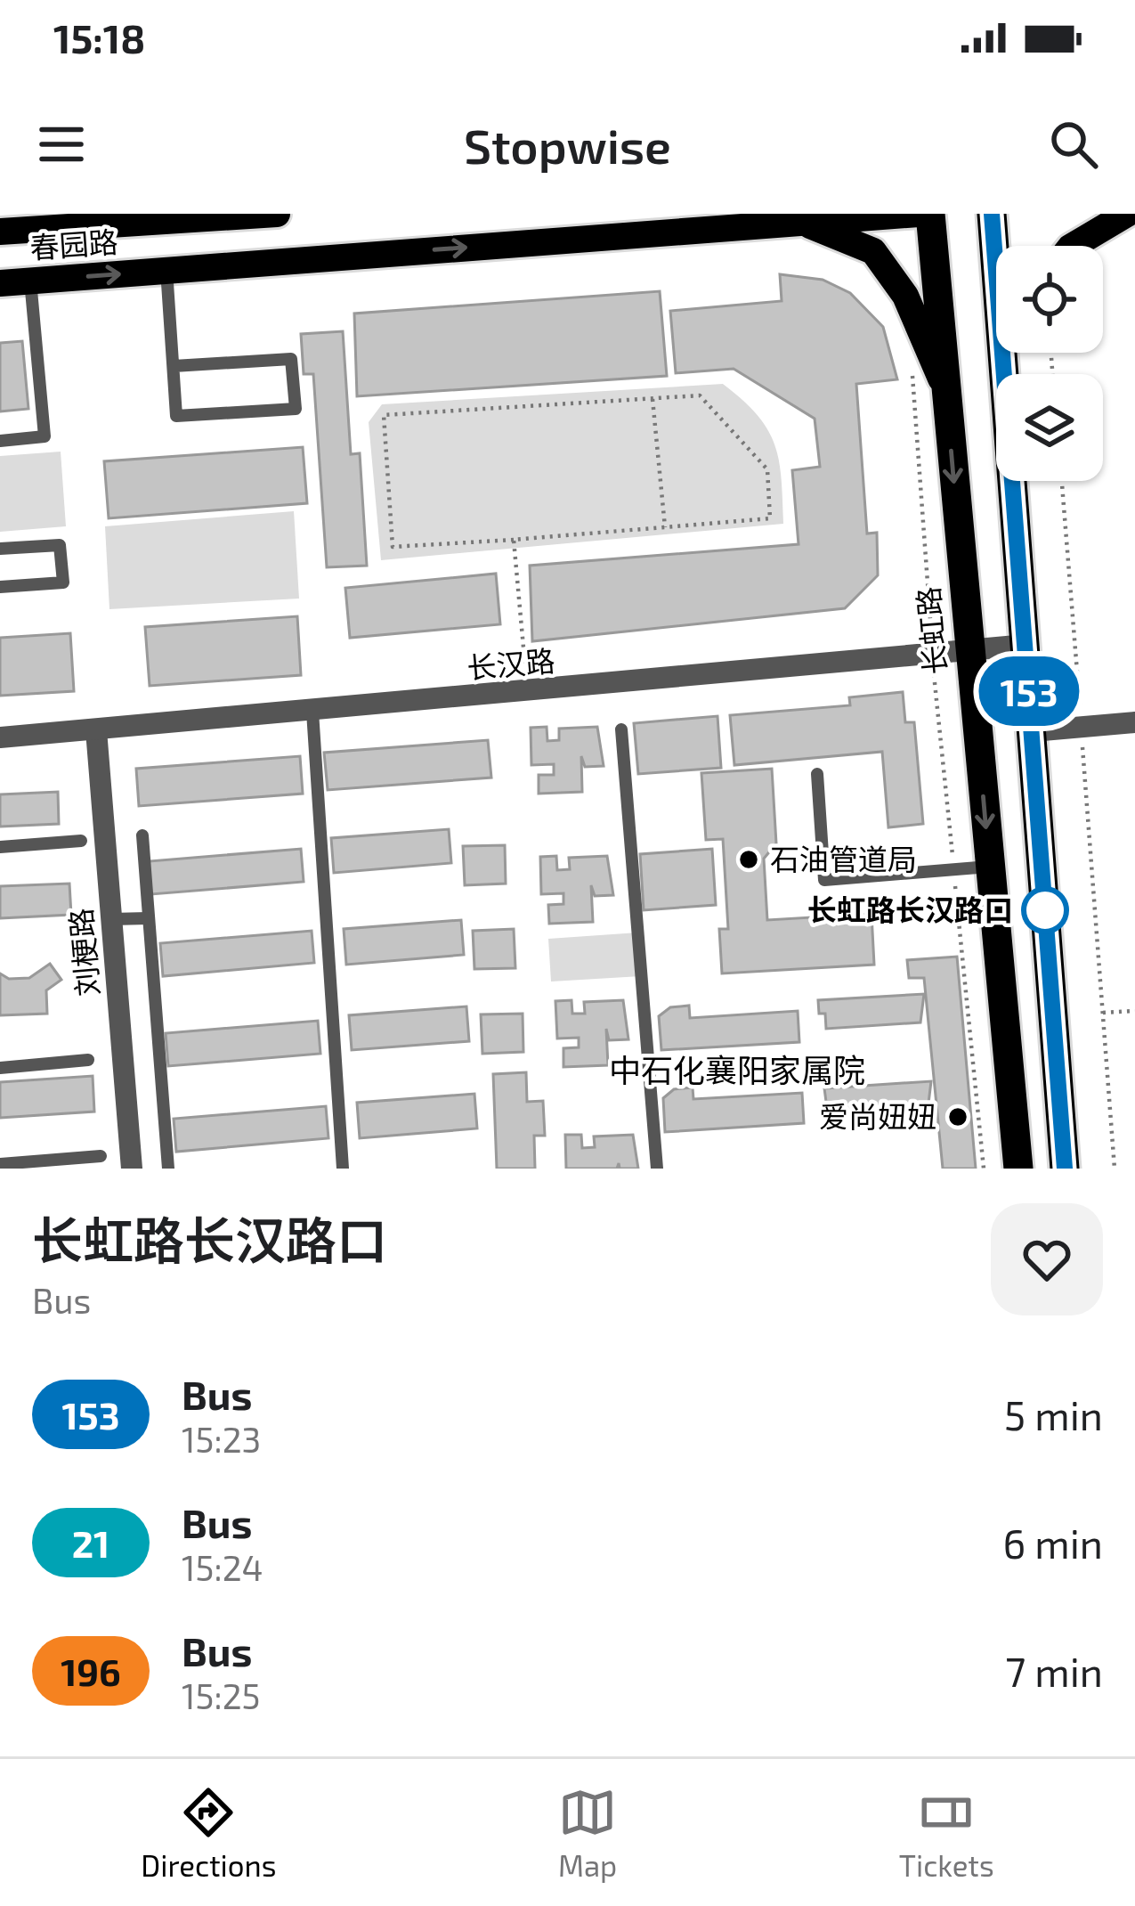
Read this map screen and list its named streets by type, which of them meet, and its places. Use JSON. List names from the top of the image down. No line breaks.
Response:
{"streets":{"highway":["长虹路"],"main road":["春园路"],"street":["长汉路","刘梗路"]},"crossings":[["长虹路","长汉路"],["长汉路","刘梗路"]],"districts":["中石化襄阳家属院"],"places":["石油管道局","长虹路长汉路口","爱尚妞妞"],"lines":["bus line 153"],"page":{"status":"15:18","header":"Stopwise","on_map":"153","heading":["长虹路长汉路口","Bus"],"list":[{"mark":"153","name":"Bus","note":"15:23","value":"5 min"},{"mark":"21","name":"Bus","note":"15:24","value":"6 min"},{"mark":"196","name":"Bus","note":"15:25","value":"7 min"}],"tabs":["Directions","Map","Tickets"]}}
